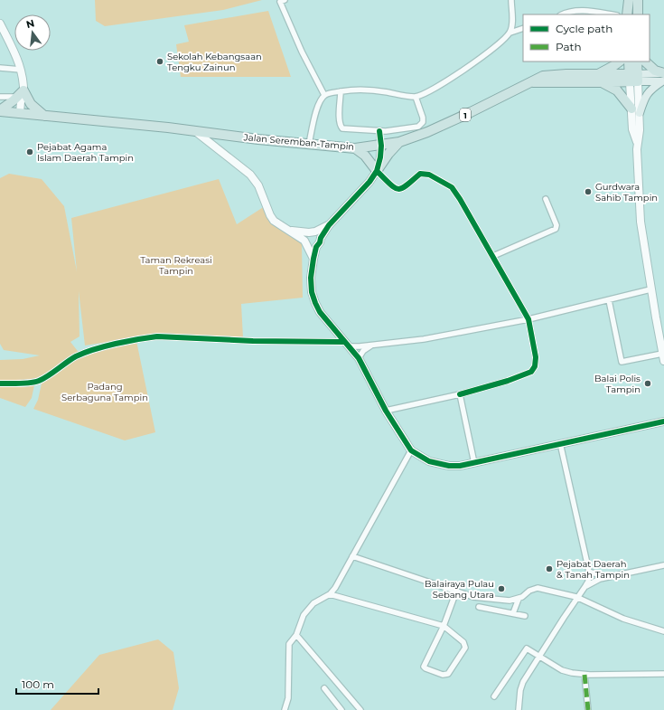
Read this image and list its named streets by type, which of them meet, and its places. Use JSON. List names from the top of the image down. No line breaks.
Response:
{"streets":{"highway":["1","Jalan Seremban-Tampin"]},"parks":["Taman Rekreasi Tampin","Padang Serbaguna Tampin"],"places":["Sekolah Kebangsaan Tengku Zainun","Pejabat Agama Islam Daerah Tampin","Gurdwara Sahib Tampin","Balai Polis Tampin","Pejabat Daerah & Tanah Tampin","Balairaya Pulau Sebang Utara"],"legend":["Cycle path","Path"],"scale_bar":"100 m","north":"top"}
